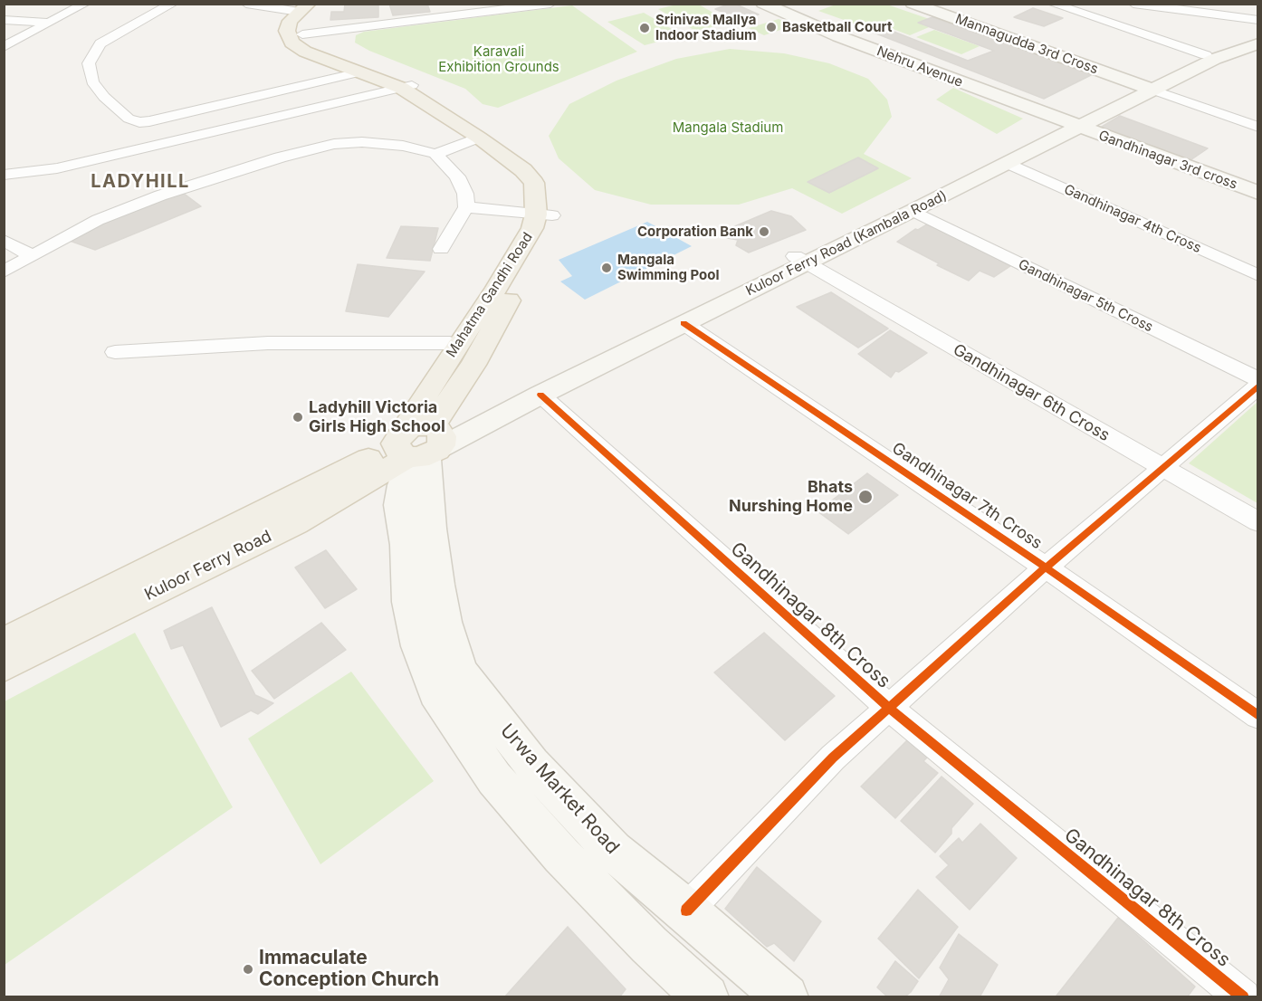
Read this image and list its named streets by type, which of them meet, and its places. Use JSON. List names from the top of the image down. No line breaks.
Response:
{"streets":{"main road":["Mannagudda 3rd Cross","Nehru Avenue","Gandhinagar 3rd cross","Kuloor Ferry Road (Kambala Road)","Mahatma Gandhi Road","Kuloor Ferry Road","Urwa Market Road"],"street":["Gandhinagar 4th Cross","Gandhinagar 5th Cross","Gandhinagar 6th Cross","Gandhinagar 7th Cross","Gandhinagar 8th Cross"]},"crossings":[["Mannagudda 3rd Cross","Kuloor Ferry Road (Kambala Road)"],["Nehru Avenue","Gandhinagar 3rd cross"],["Nehru Avenue","Kuloor Ferry Road (Kambala Road)"],["Gandhinagar 3rd cross","Kuloor Ferry Road (Kambala Road)"],["Gandhinagar 4th Cross","Kuloor Ferry Road (Kambala Road)"],["Kuloor Ferry Road (Kambala Road)","Mahatma Gandhi Road"],["Kuloor Ferry Road (Kambala Road)","Gandhinagar 5th Cross"],["Kuloor Ferry Road (Kambala Road)","Gandhinagar 6th Cross"],["Kuloor Ferry Road (Kambala Road)","Gandhinagar 7th Cross"],["Kuloor Ferry Road (Kambala Road)","Kuloor Ferry Road"],["Kuloor Ferry Road (Kambala Road)","Gandhinagar 8th Cross"],["Kuloor Ferry Road (Kambala Road)","Urwa Market Road"],["Mahatma Gandhi Road","Kuloor Ferry Road"],["Mahatma Gandhi Road","Urwa Market Road"],["Kuloor Ferry Road","Urwa Market Road"]],"districts":["LADYHILL"],"parks":["Karavali Exhibition Grounds","Mangala Stadium"],"places":["Basketball Court","Srinivas Mallya Indoor Stadium","Corporation Bank","Mangala Swimming Pool","Ladyhill Victoria Girls High School","Bhats Nurshing Home","Immaculate Conception Church"]}
